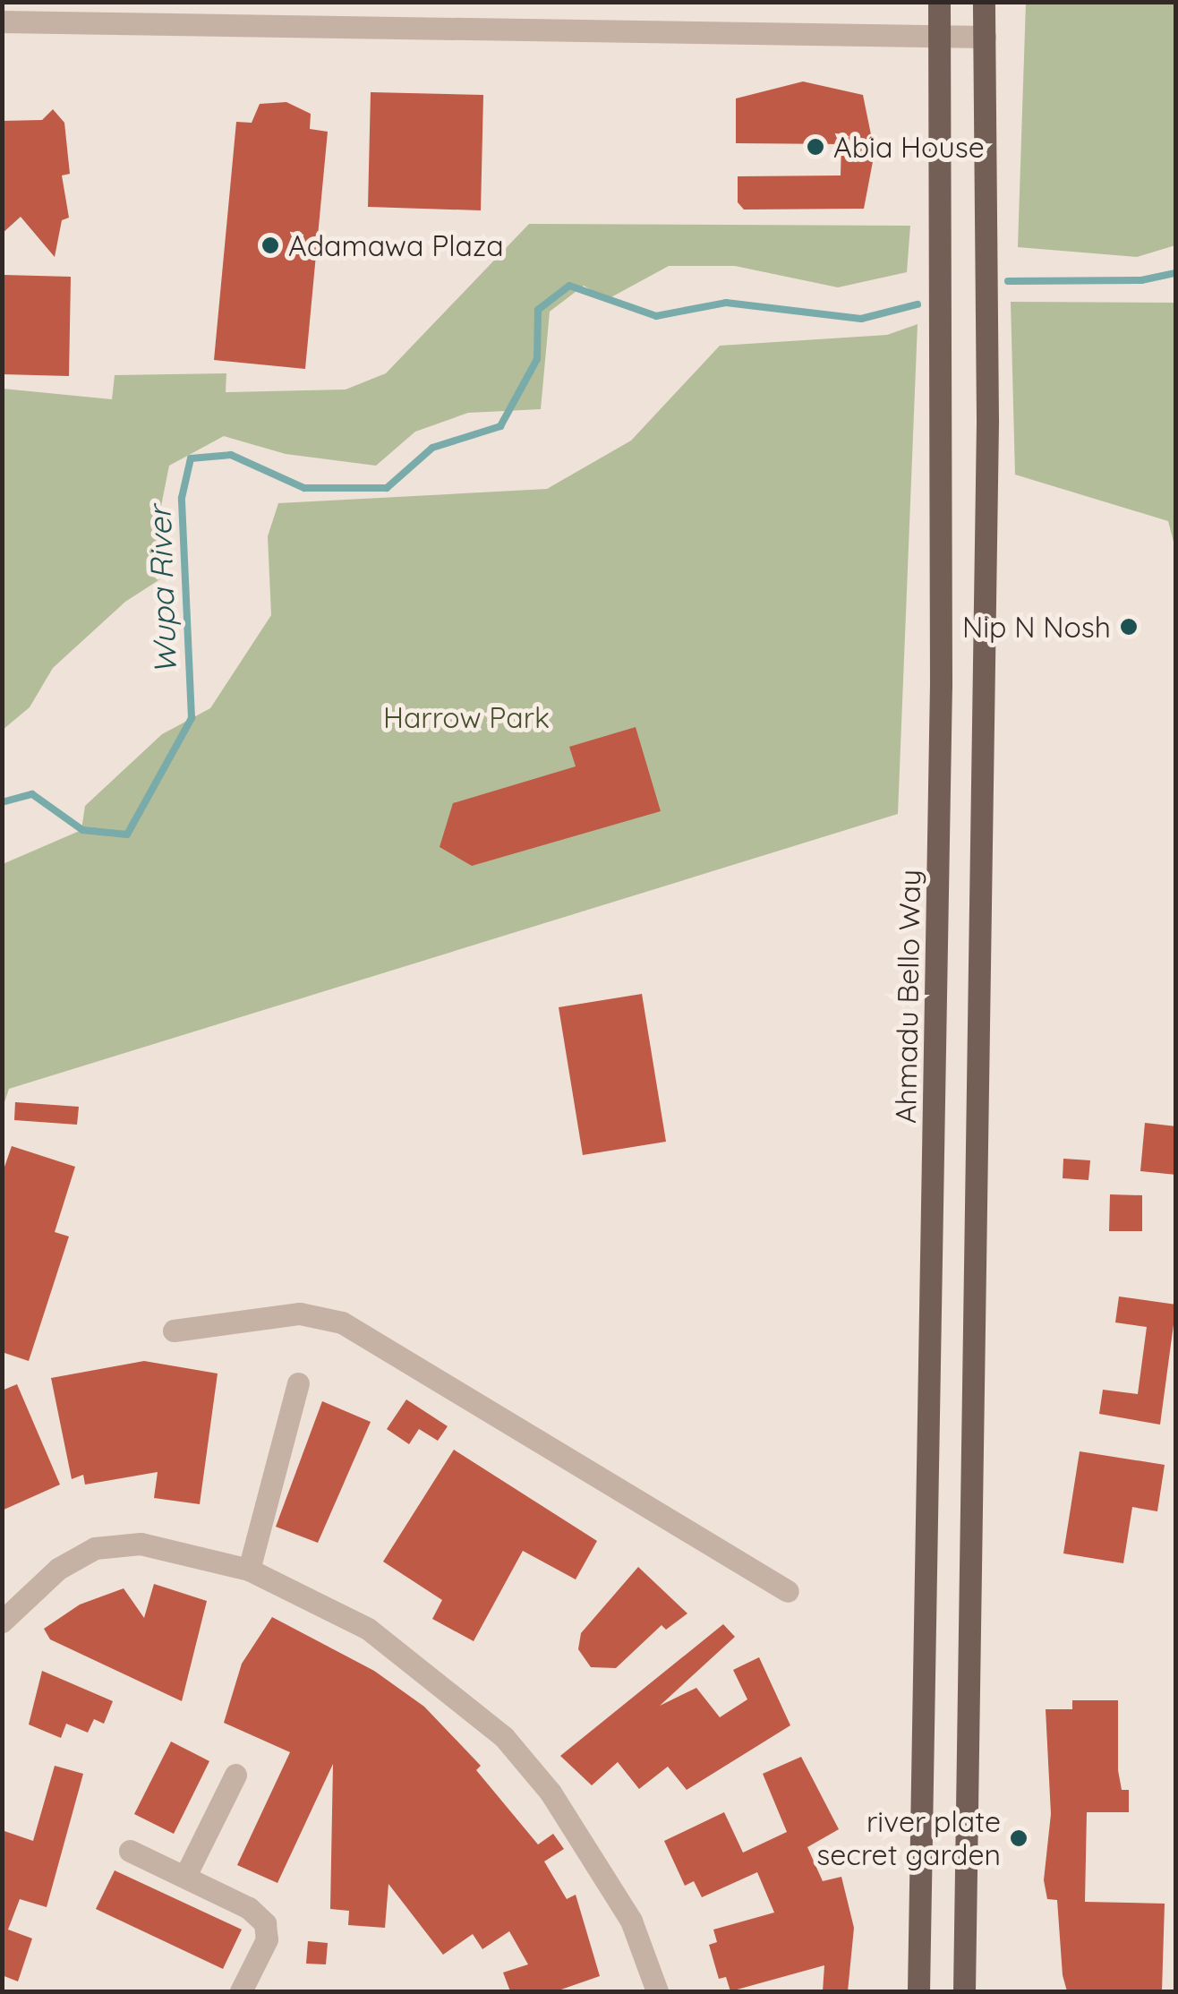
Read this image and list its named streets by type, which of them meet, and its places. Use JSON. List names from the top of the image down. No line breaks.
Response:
{"streets":{"main road":["Ahmadu Bello Way"]},"water":["Wupa River"],"parks":["Harrow Park"],"places":["Abia House","Adamawa Plaza","Nip N Nosh","river plate secret garden"]}
